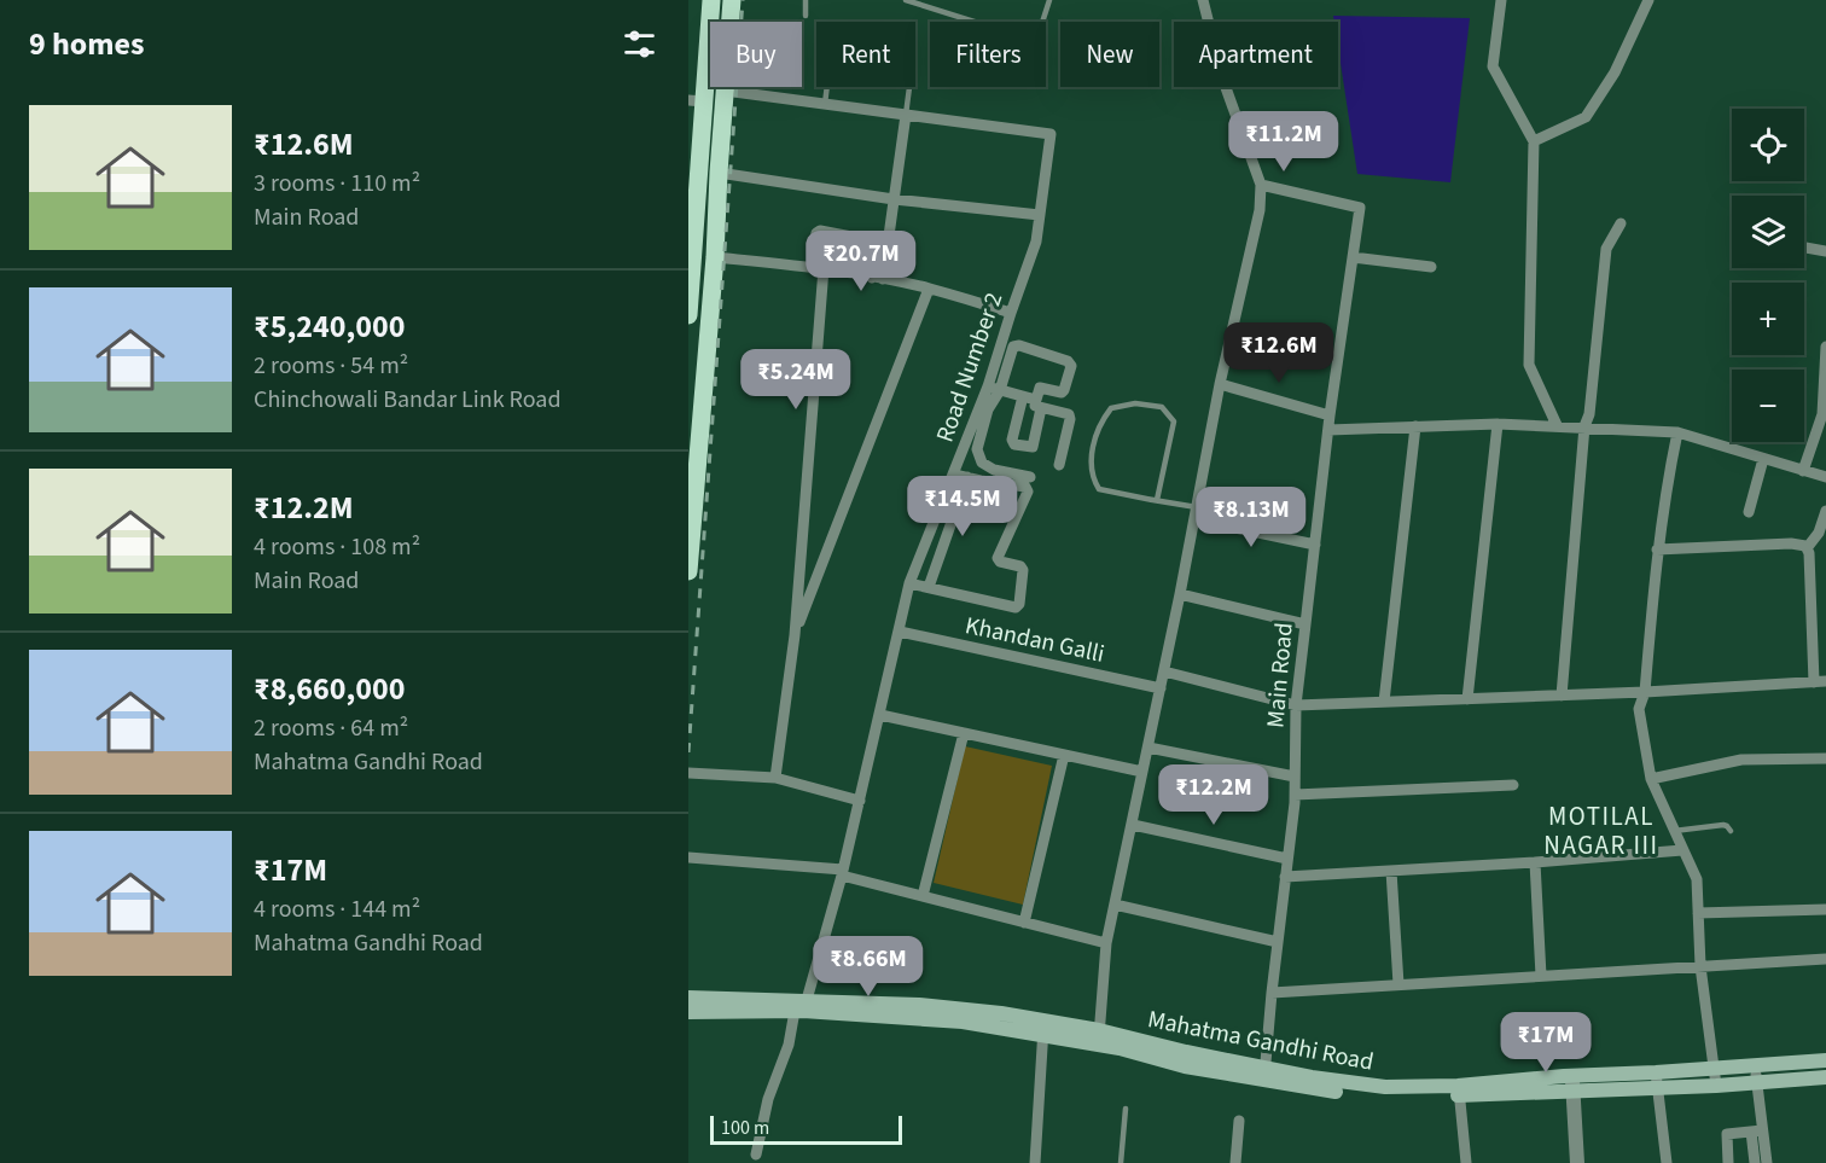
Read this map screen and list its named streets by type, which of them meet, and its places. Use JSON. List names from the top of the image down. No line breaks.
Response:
{"streets":{"main road":["Mahatma Gandhi Road"],"street":["Road Number 2","Khandan Galli","Main Road"]},"crossings":[["Road Number 2","Khandan Galli"],["Road Number 2","Mahatma Gandhi Road"],["Main Road","Mahatma Gandhi Road"]],"districts":["MOTILAL NAGAR III"],"scale_bar":"100 m","page":{"heading":"9 homes","chip":["Buy","Rent","Filters","New","Apartment"],"list":[{"name":"₹12.6M","note":"3 rooms · 110 m² · Main Road"},{"name":"₹5,240,000","note":"2 rooms · 54 m² · Chinchowali Bandar Link Road"},{"name":"₹12.2M","note":"4 rooms · 108 m² · Main Road"},{"name":"₹8,660,000","note":"2 rooms · 64 m² · Mahatma Gandhi Road"},{"name":"₹17M","note":"4 rooms · 144 m² · Mahatma Gandhi Road"}],"map_buttons":["+","−"],"price":["₹11.2M","₹20.7M","₹12.6M","₹5.24M","₹14.5M","₹8.13M","₹12.2M","₹8.66M","₹17M"],"scale":"100 m"}}
